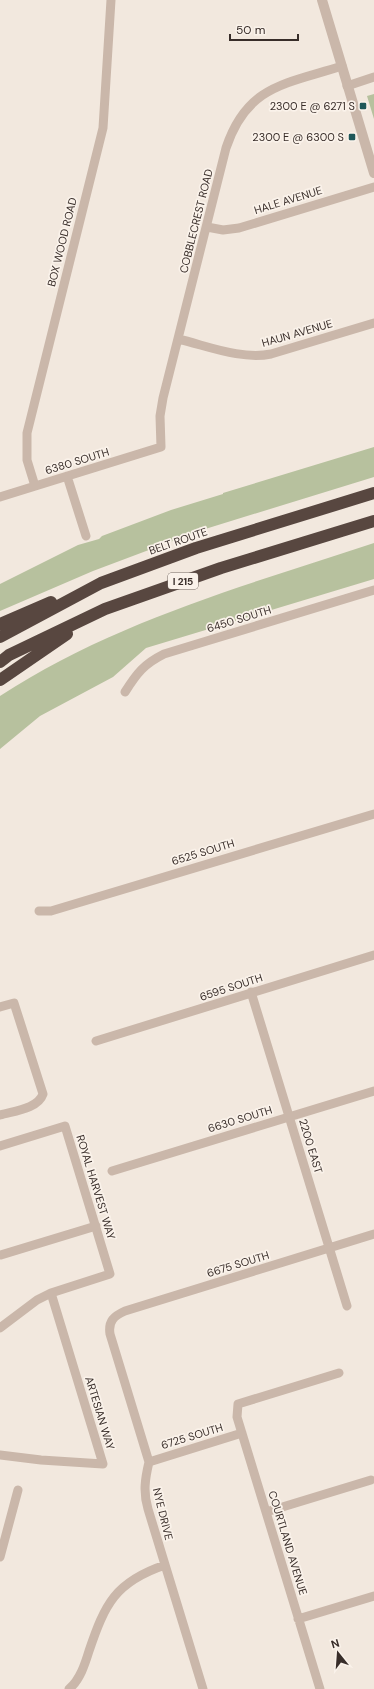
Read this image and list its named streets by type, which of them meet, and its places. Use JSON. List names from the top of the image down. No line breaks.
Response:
{"streets":{"highway":["BELT ROUTE","I 215"],"street":["HALE AVENUE","COBBLECREST ROAD","BOX WOOD ROAD","HAUN AVENUE","6380 SOUTH","6450 SOUTH","6525 SOUTH","6595 SOUTH","6630 SOUTH","2200 EAST","ROYAL HARVEST WAY","6675 SOUTH","ARTESIAN WAY","6725 SOUTH","NYE DRIVE","COURTLAND AVENUE"]},"crossings":[["HALE AVENUE","COBBLECREST ROAD"],["COBBLECREST ROAD","HAUN AVENUE"],["COBBLECREST ROAD","6380 SOUTH"],["BOX WOOD ROAD","6380 SOUTH"],["6595 SOUTH","2200 EAST"],["6630 SOUTH","2200 EAST"],["2200 EAST","6675 SOUTH"],["ROYAL HARVEST WAY","ARTESIAN WAY"],["6675 SOUTH","6725 SOUTH"],["6675 SOUTH","NYE DRIVE"],["6725 SOUTH","NYE DRIVE"],["6725 SOUTH","COURTLAND AVENUE"]],"places":{"transit":["2300 E @ 6271 S","2300 E @ 6300 S"]},"scale_bar":"50 m","north":"top"}
